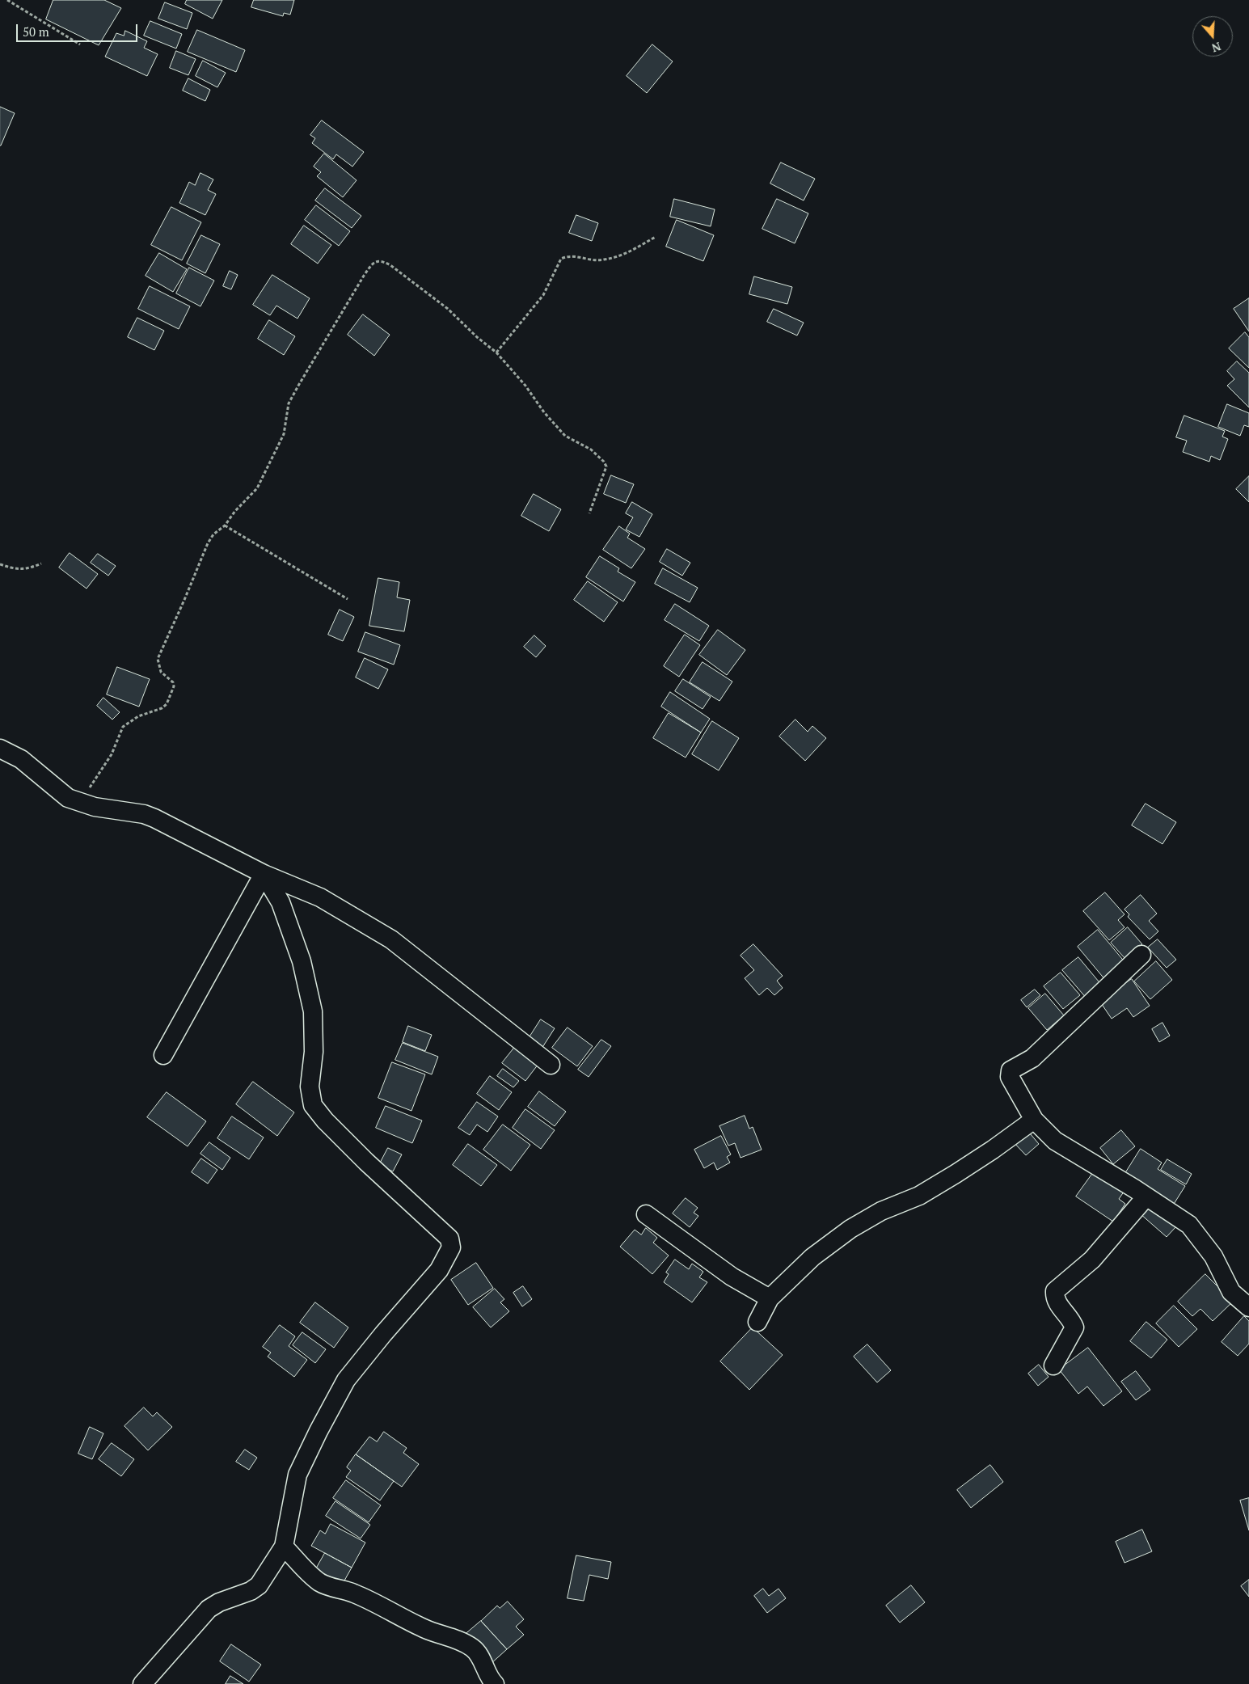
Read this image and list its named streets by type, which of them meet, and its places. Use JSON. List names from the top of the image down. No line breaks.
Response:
{"scale_bar":"50 m","north":"bottom"}
